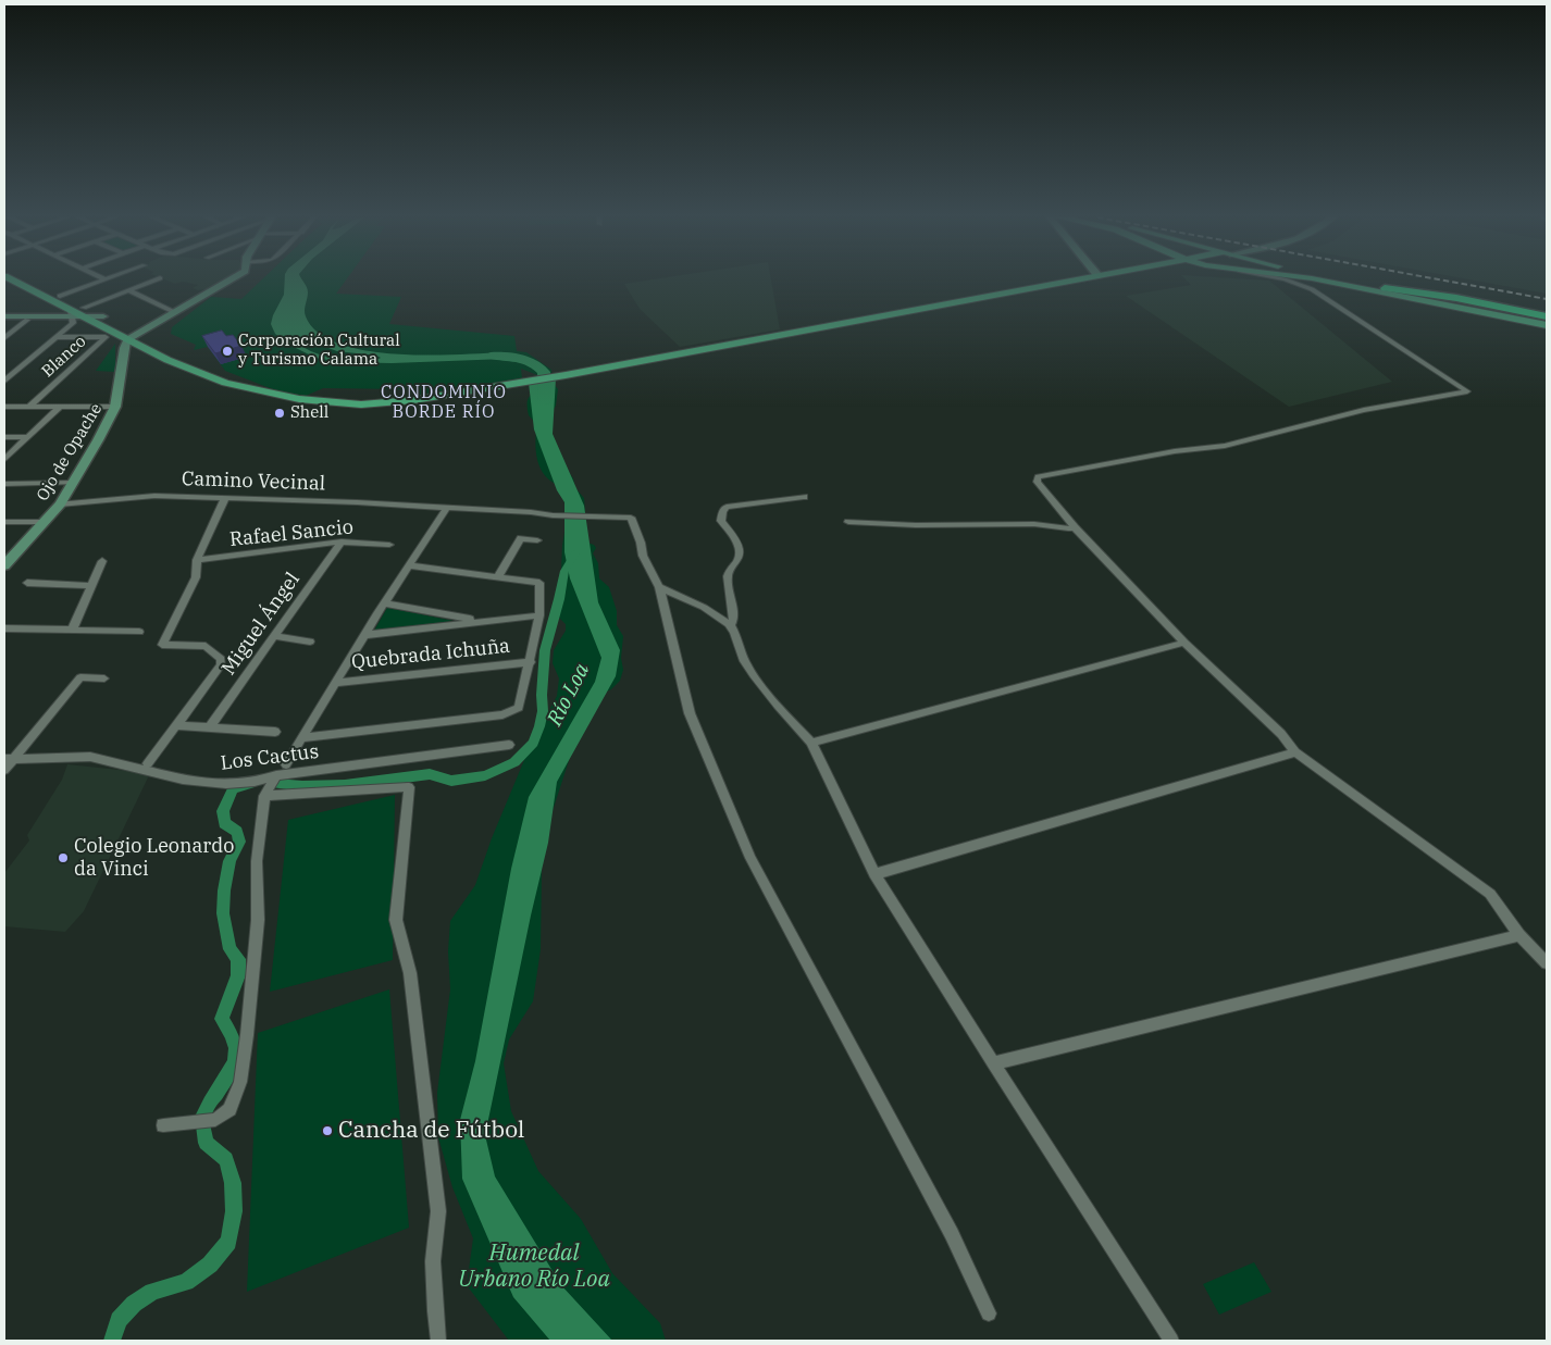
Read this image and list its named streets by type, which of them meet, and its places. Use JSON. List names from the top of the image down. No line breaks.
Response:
{"streets":{"main road":["Ojo de Opache"],"street":["Blanco","Camino Vecinal","Rafael Sancio","Miguel Ángel","Quebrada Ichuña","Los Cactus"]},"crossings":[["Ojo de Opache","Camino Vecinal"],["Rafael Sancio","Miguel Ángel"]],"districts":["CONDOMINIO BORDE RÍO"],"water":["Río Loa"],"parks":["Humedal Urbano Río Loa"],"places":["Corporación Cultural y Turismo Calama","Shell","Colegio Leonardo da Vinci","Cancha de Fútbol"]}
